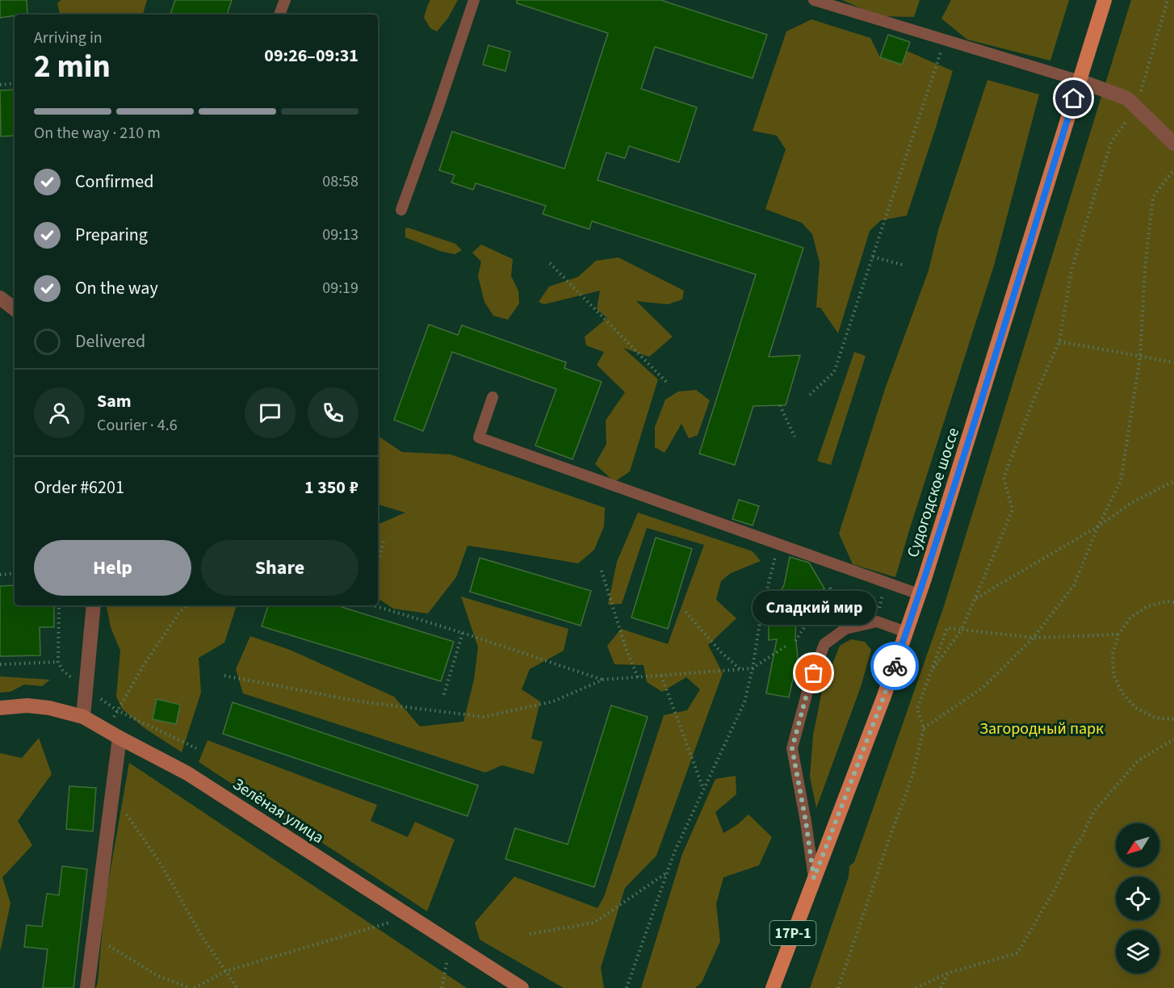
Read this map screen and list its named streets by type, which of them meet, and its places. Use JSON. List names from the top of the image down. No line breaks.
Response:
{"streets":{"main road":["Судогодское шоссе","17Р-1"],"street":["Зелёная улица"]},"parks":["Загородный парк"],"places":["Сладкий мир"],"north":"bottom left","page":{"heading":["2 min","Arriving in","09:26–09:31"],"panel":["Sam","Courier · 4.6","Order #6201","1 350 ₽"],"bar":"On the way · 210 m","list":[["Confirmed","08:58"],["Preparing","09:13"],["On the way","09:19"],"Delivered"],"buttons":["Help","Share"],"bubble":"Сладкий мир"}}
